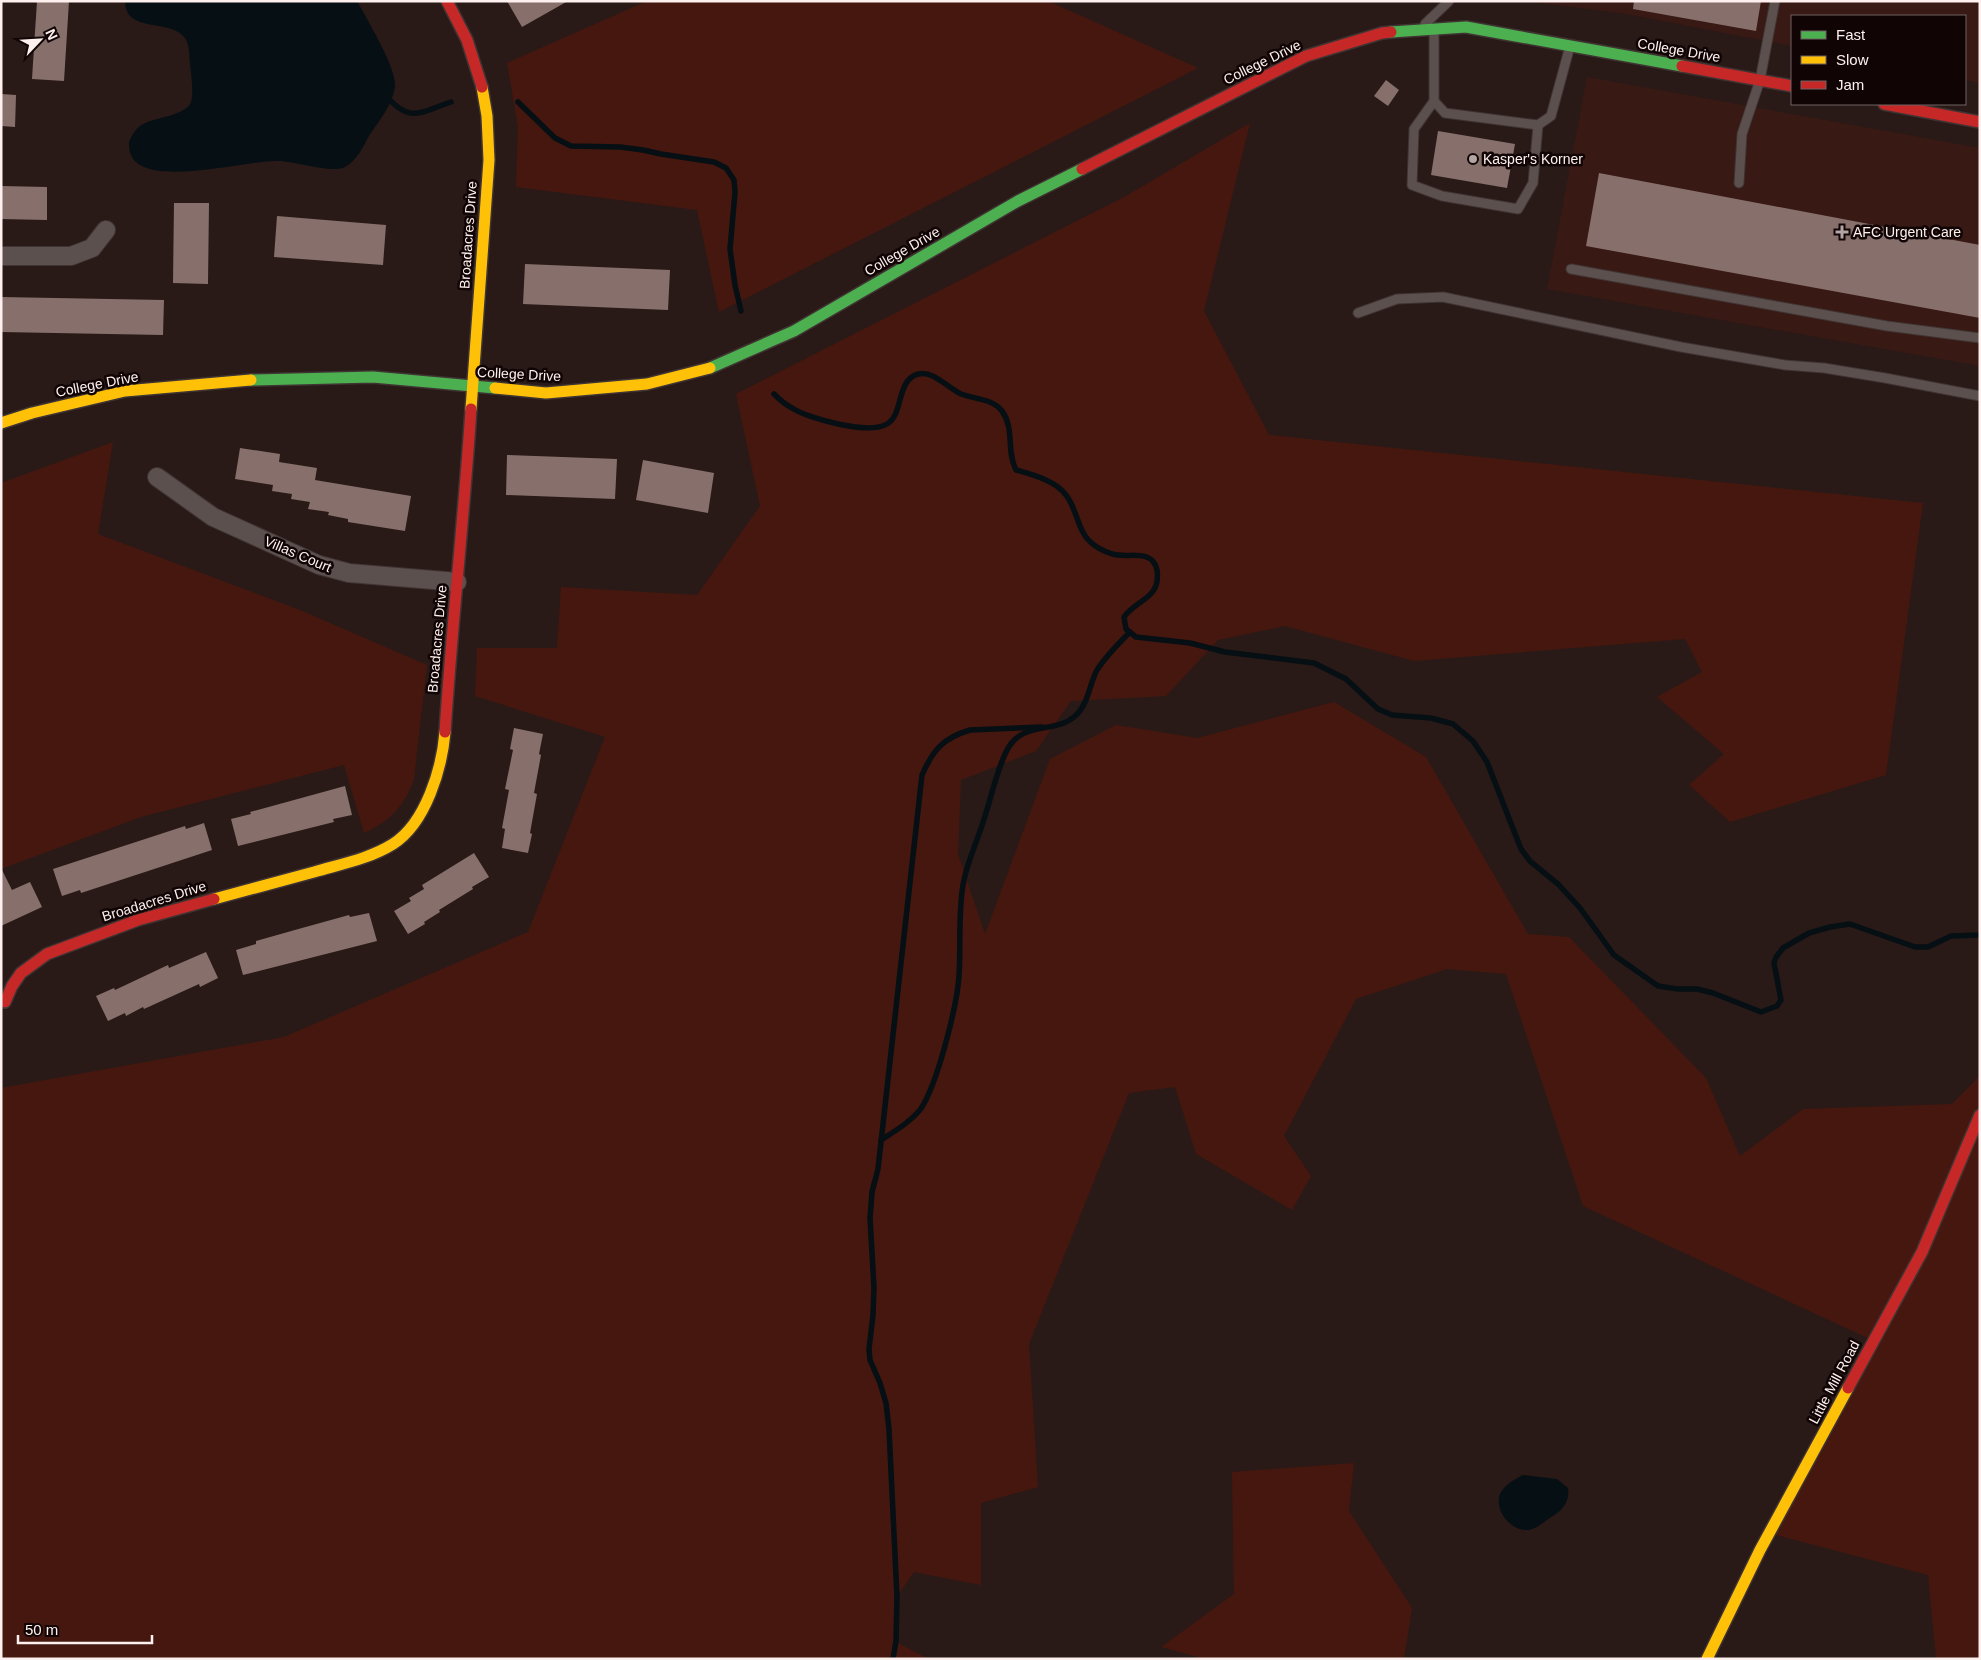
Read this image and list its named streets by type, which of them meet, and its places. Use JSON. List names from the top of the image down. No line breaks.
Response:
{"streets":{"main road":["College Drive","Broadacres Drive","Little Mill Road"],"street":["Villas Court"]},"crossings":[["College Drive","Broadacres Drive"],["Broadacres Drive","Villas Court"]],"places":{"other":["Kasper's Korner"],"health":["AFC Urgent Care"]},"legend":["Fast","Slow","Jam"],"scale_bar":"50 m","north":"top right"}
